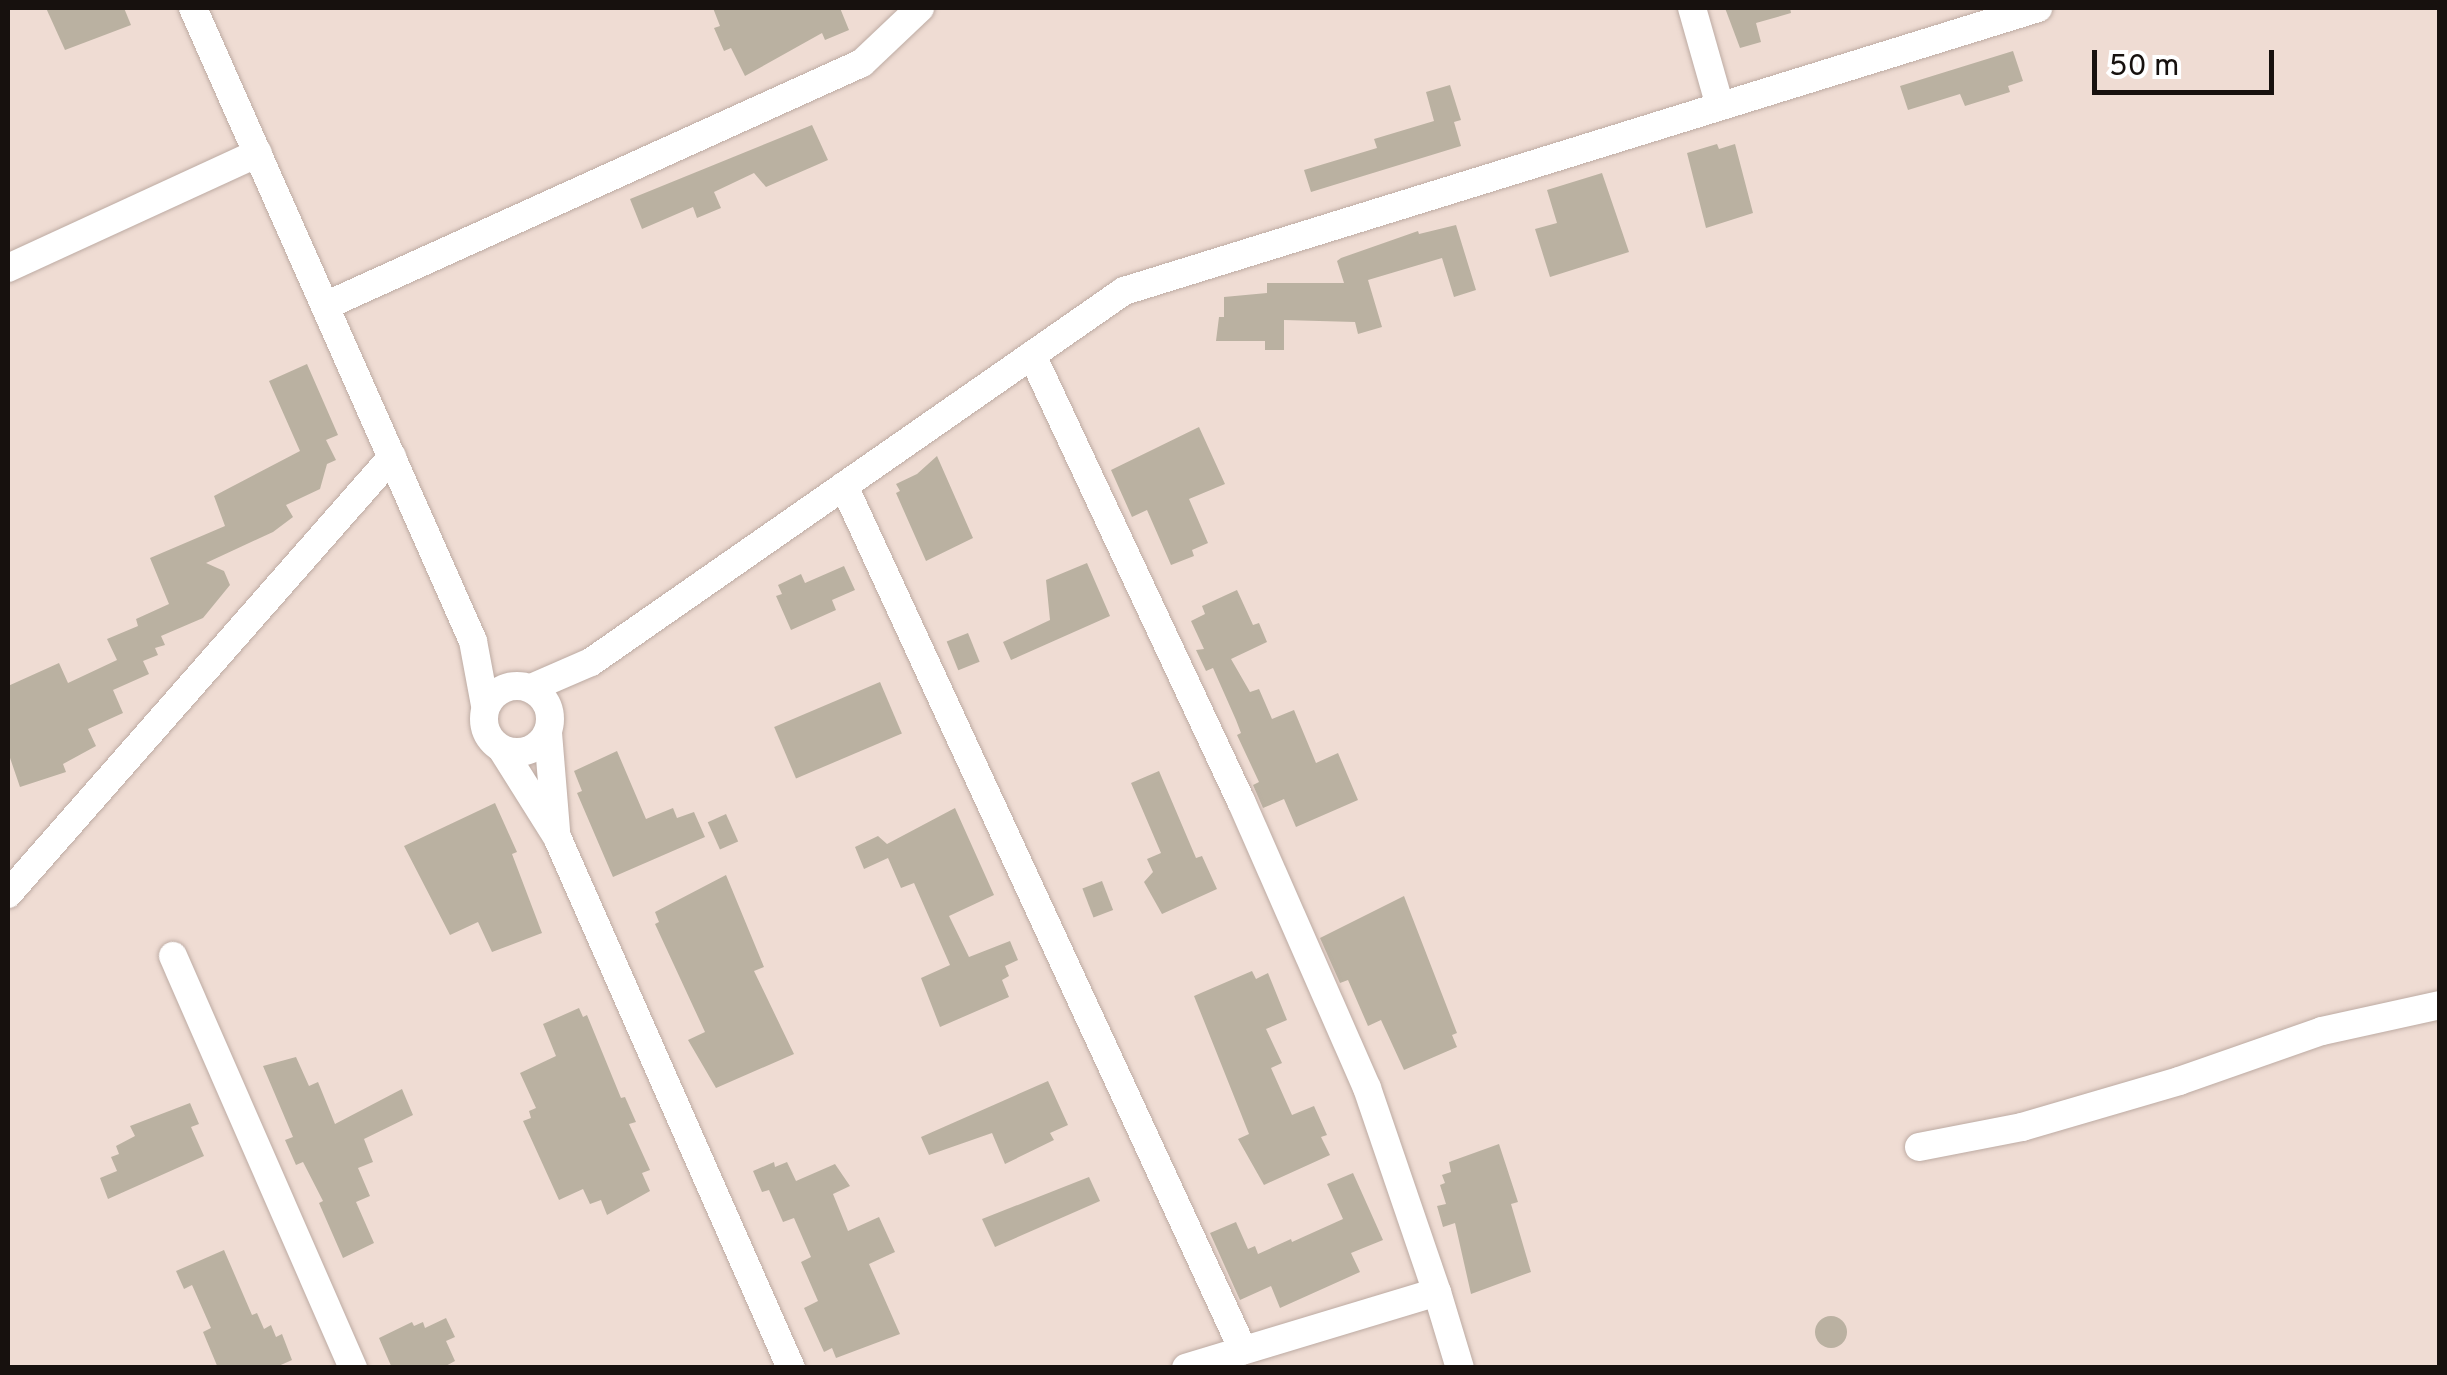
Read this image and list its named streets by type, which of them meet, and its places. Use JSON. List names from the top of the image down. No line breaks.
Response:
{"scale_bar":"50 m"}
